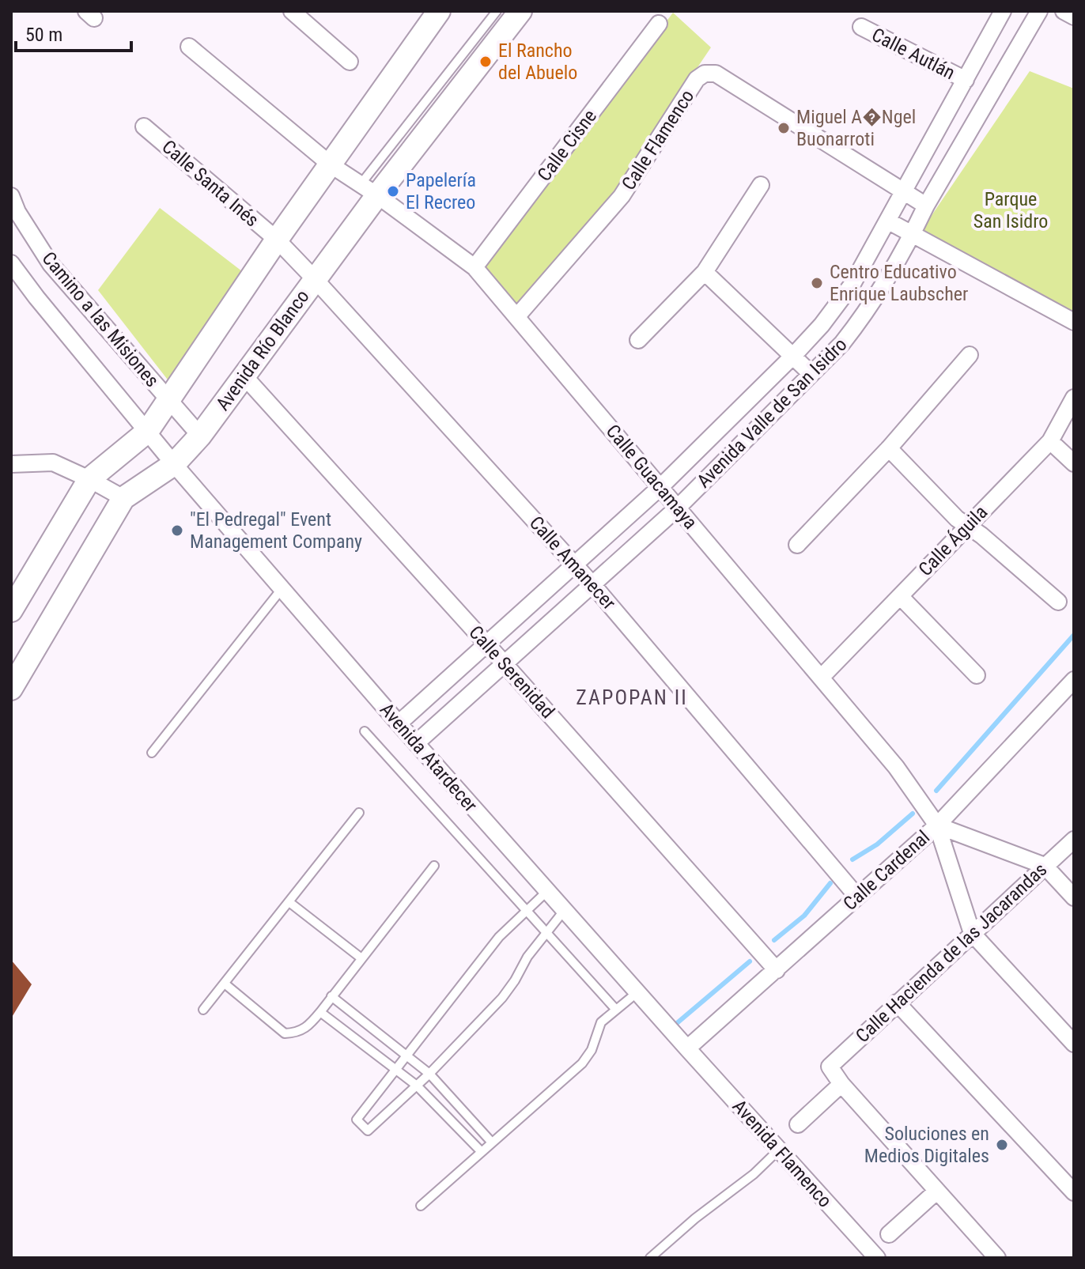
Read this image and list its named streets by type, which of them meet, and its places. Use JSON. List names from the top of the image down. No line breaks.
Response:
{"streets":{"street":["Calle Autlán","Calle Flamenco","Calle Cisne","Calle Santa Inés","Camino a las Misiones","Avenida Río Blanco","Avenida Valle de San Isidro","Calle Guacamaya","Calle Águila","Calle Amanecer","Calle Serenidad","Avenida Atardecer","Calle Cardenal","Calle Hacienda de las Jacarandas","Avenida Flamenco"]},"crossings":[["Calle Autlán","Avenida Valle de San Isidro"],["Calle Flamenco","Avenida Valle de San Isidro"],["Calle Flamenco","Calle Guacamaya"],["Calle Cisne","Calle Guacamaya"],["Calle Santa Inés","Calle Amanecer"],["Camino a las Misiones","Avenida Río Blanco"],["Camino a las Misiones","Avenida Atardecer"],["Avenida Río Blanco","Calle Guacamaya"],["Avenida Río Blanco","Calle Amanecer"],["Avenida Río Blanco","Calle Serenidad"],["Avenida Río Blanco","Avenida Atardecer"],["Avenida Valle de San Isidro","Calle Guacamaya"],["Avenida Valle de San Isidro","Calle Amanecer"],["Avenida Valle de San Isidro","Calle Serenidad"],["Avenida Valle de San Isidro","Avenida Atardecer"],["Calle Guacamaya","Calle Águila"],["Calle Guacamaya","Calle Cardenal"],["Calle Guacamaya","Calle Hacienda de las Jacarandas"],["Calle Amanecer","Calle Cardenal"],["Calle Serenidad","Calle Cardenal"],["Avenida Atardecer","Calle Cardenal"],["Avenida Atardecer","Avenida Flamenco"],["Calle Cardenal","Avenida Flamenco"]],"districts":["ZAPOPAN II"],"parks":["Parque San Isidro"],"places":["El Rancho del Abuelo","Miguel A�Ngel Buonarroti","Papelería El Recreo","Centro Educativo Enrique Laubscher","\"El Pedregal\" Event Management Company","Soluciones en Medios Digitales"],"scale_bar":"50 m"}
